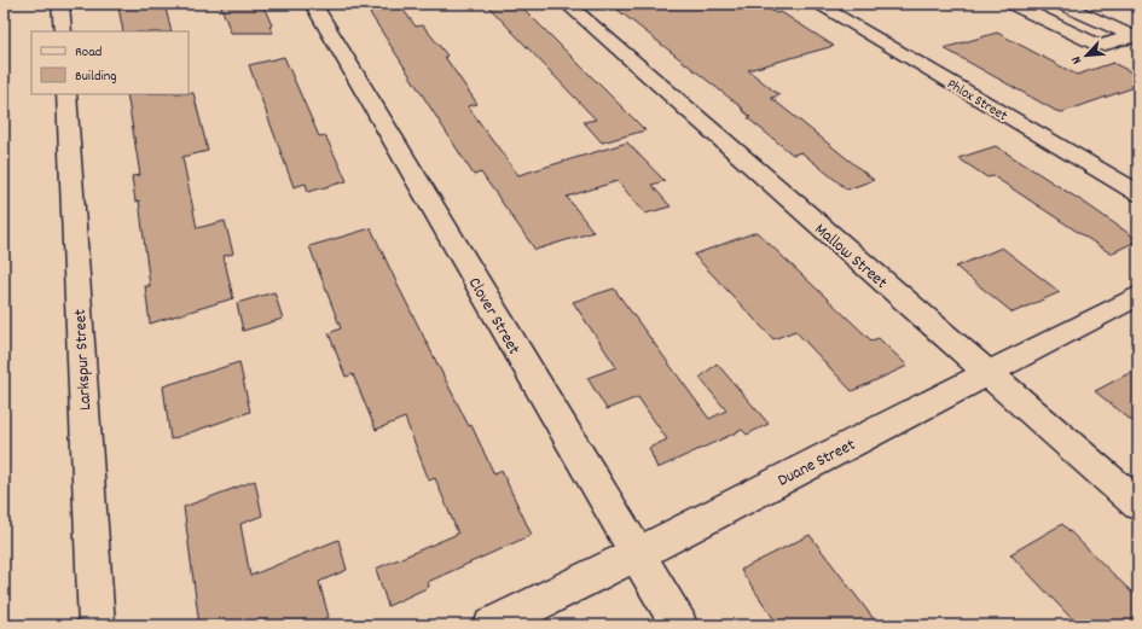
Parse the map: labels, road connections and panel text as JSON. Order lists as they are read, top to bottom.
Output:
{
  "streets": {
    "street": [
      "Phlox Street",
      "Mallow Street",
      "Clover Street",
      "Larkspur Street",
      "Duane Street"
    ]
  },
  "crossings": [
    ["Mallow Street", "Duane Street"],
    ["Clover Street", "Duane Street"]
  ],
  "legend": ["Road", "Building"],
  "north": "bottom left"
}
